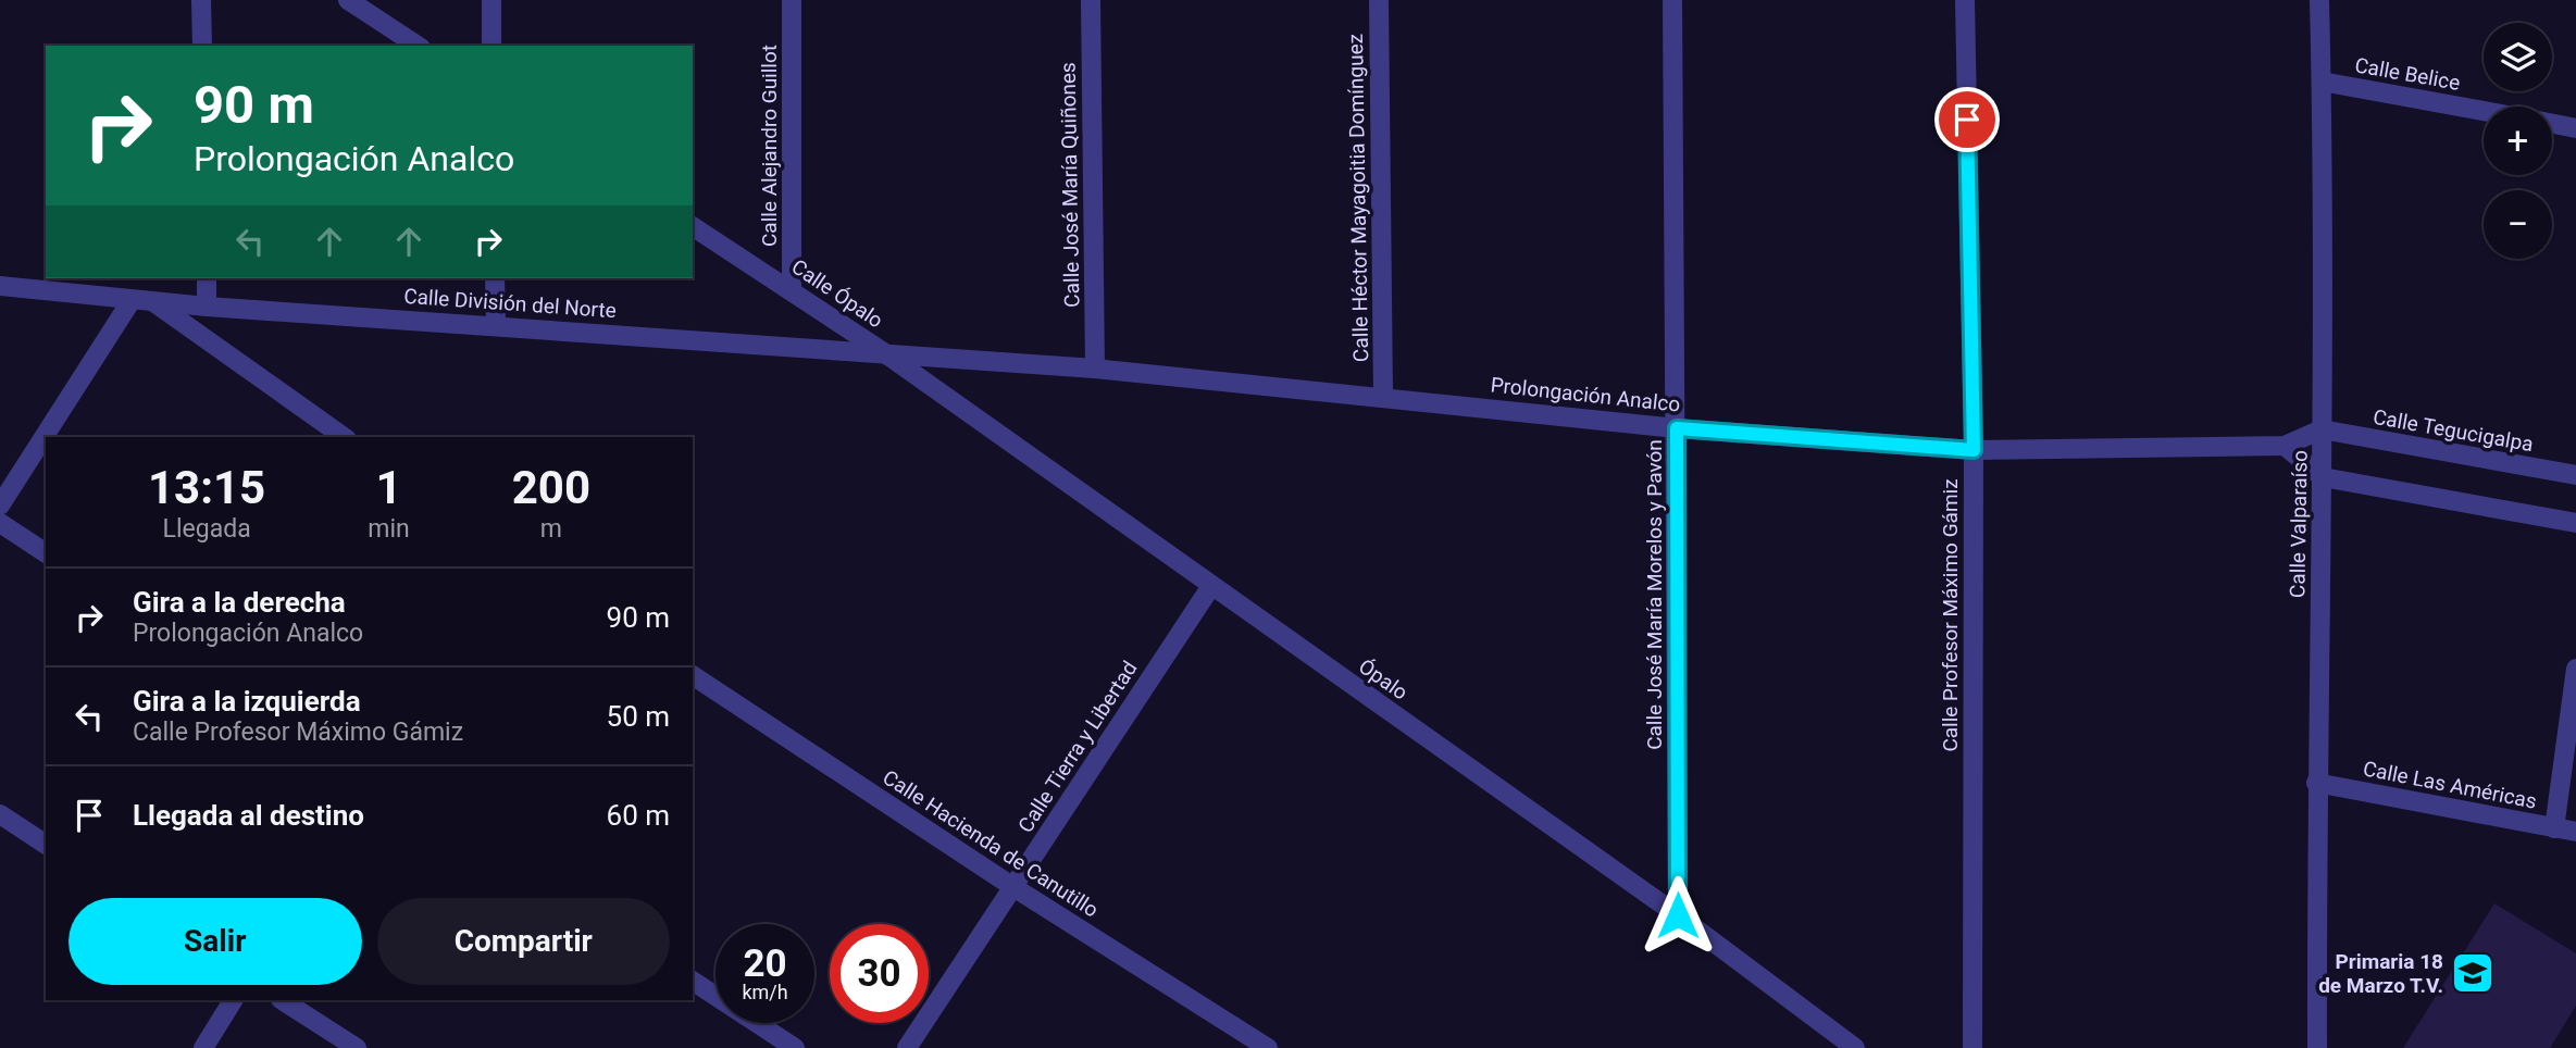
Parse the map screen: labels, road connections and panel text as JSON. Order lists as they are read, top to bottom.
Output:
{
  "streets": {
    "street": [
      "Calle Belice",
      "Calle Alejandro Guillot",
      "Calle José María Quiñones",
      "Calle Héctor Mayagoitia Domínguez",
      "Calle Ópalo",
      "Calle División del Norte",
      "Prolongación Analco",
      "Calle Tegucigalpa",
      "Calle Valparaíso",
      "Calle José María Morelos y Pavón",
      "Calle Profesor Máximo Gámiz",
      "Ópalo",
      "Calle Tierra y Libertad",
      "Calle Las Américas",
      "Calle Hacienda de Canutillo"
    ]
  },
  "crossings": [
    ["Calle Belice", "Calle Valparaíso"],
    ["Calle Alejandro Guillot", "Calle Ópalo"],
    ["Calle José María Quiñones", "Prolongación Analco"],
    ["Calle Héctor Mayagoitia Domínguez", "Prolongación Analco"],
    ["Calle Ópalo", "Calle División del Norte"],
    ["Calle Ópalo", "Prolongación Analco"],
    ["Calle Ópalo", "Ópalo"],
    ["Calle División del Norte", "Prolongación Analco"],
    ["Calle División del Norte", "Ópalo"],
    ["Prolongación Analco", "Calle Tegucigalpa"],
    ["Prolongación Analco", "Calle Valparaíso"],
    ["Prolongación Analco", "Calle José María Morelos y Pavón"],
    ["Prolongación Analco", "Calle Profesor Máximo Gámiz"],
    ["Prolongación Analco", "Ópalo"],
    ["Calle Tegucigalpa", "Calle Valparaíso"],
    ["Calle Valparaíso", "Calle Las Américas"],
    ["Calle José María Morelos y Pavón", "Ópalo"],
    ["Ópalo", "Calle Tierra y Libertad"],
    ["Calle Tierra y Libertad", "Calle Hacienda de Canutillo"]
  ],
  "places": {
    "school or university": ["Primaria 18 de Marzo T.V."]
  },
  "page": {
    "map_buttons": ["+", "−"],
    "turn": ["90 m", "Prolongación Analco"],
    "eta": [
      "13:15",
      "Llegada",
      "1",
      "min",
      "200",
      "m"
    ],
    "list": [
      {
        "name": "Gira a la derecha",
        "note": "Prolongación Analco",
        "value": "90 m"
      },
      {
        "name": "Gira a la izquierda",
        "note": "Calle Profesor Máximo Gámiz",
        "value": "50 m"
      },
      {
        "name": "Llegada al destino",
        "value": "60 m"
      }
    ],
    "buttons": ["Salir", "Compartir"],
    "speed": "20 km/h",
    "limit": "30"
  }
}
